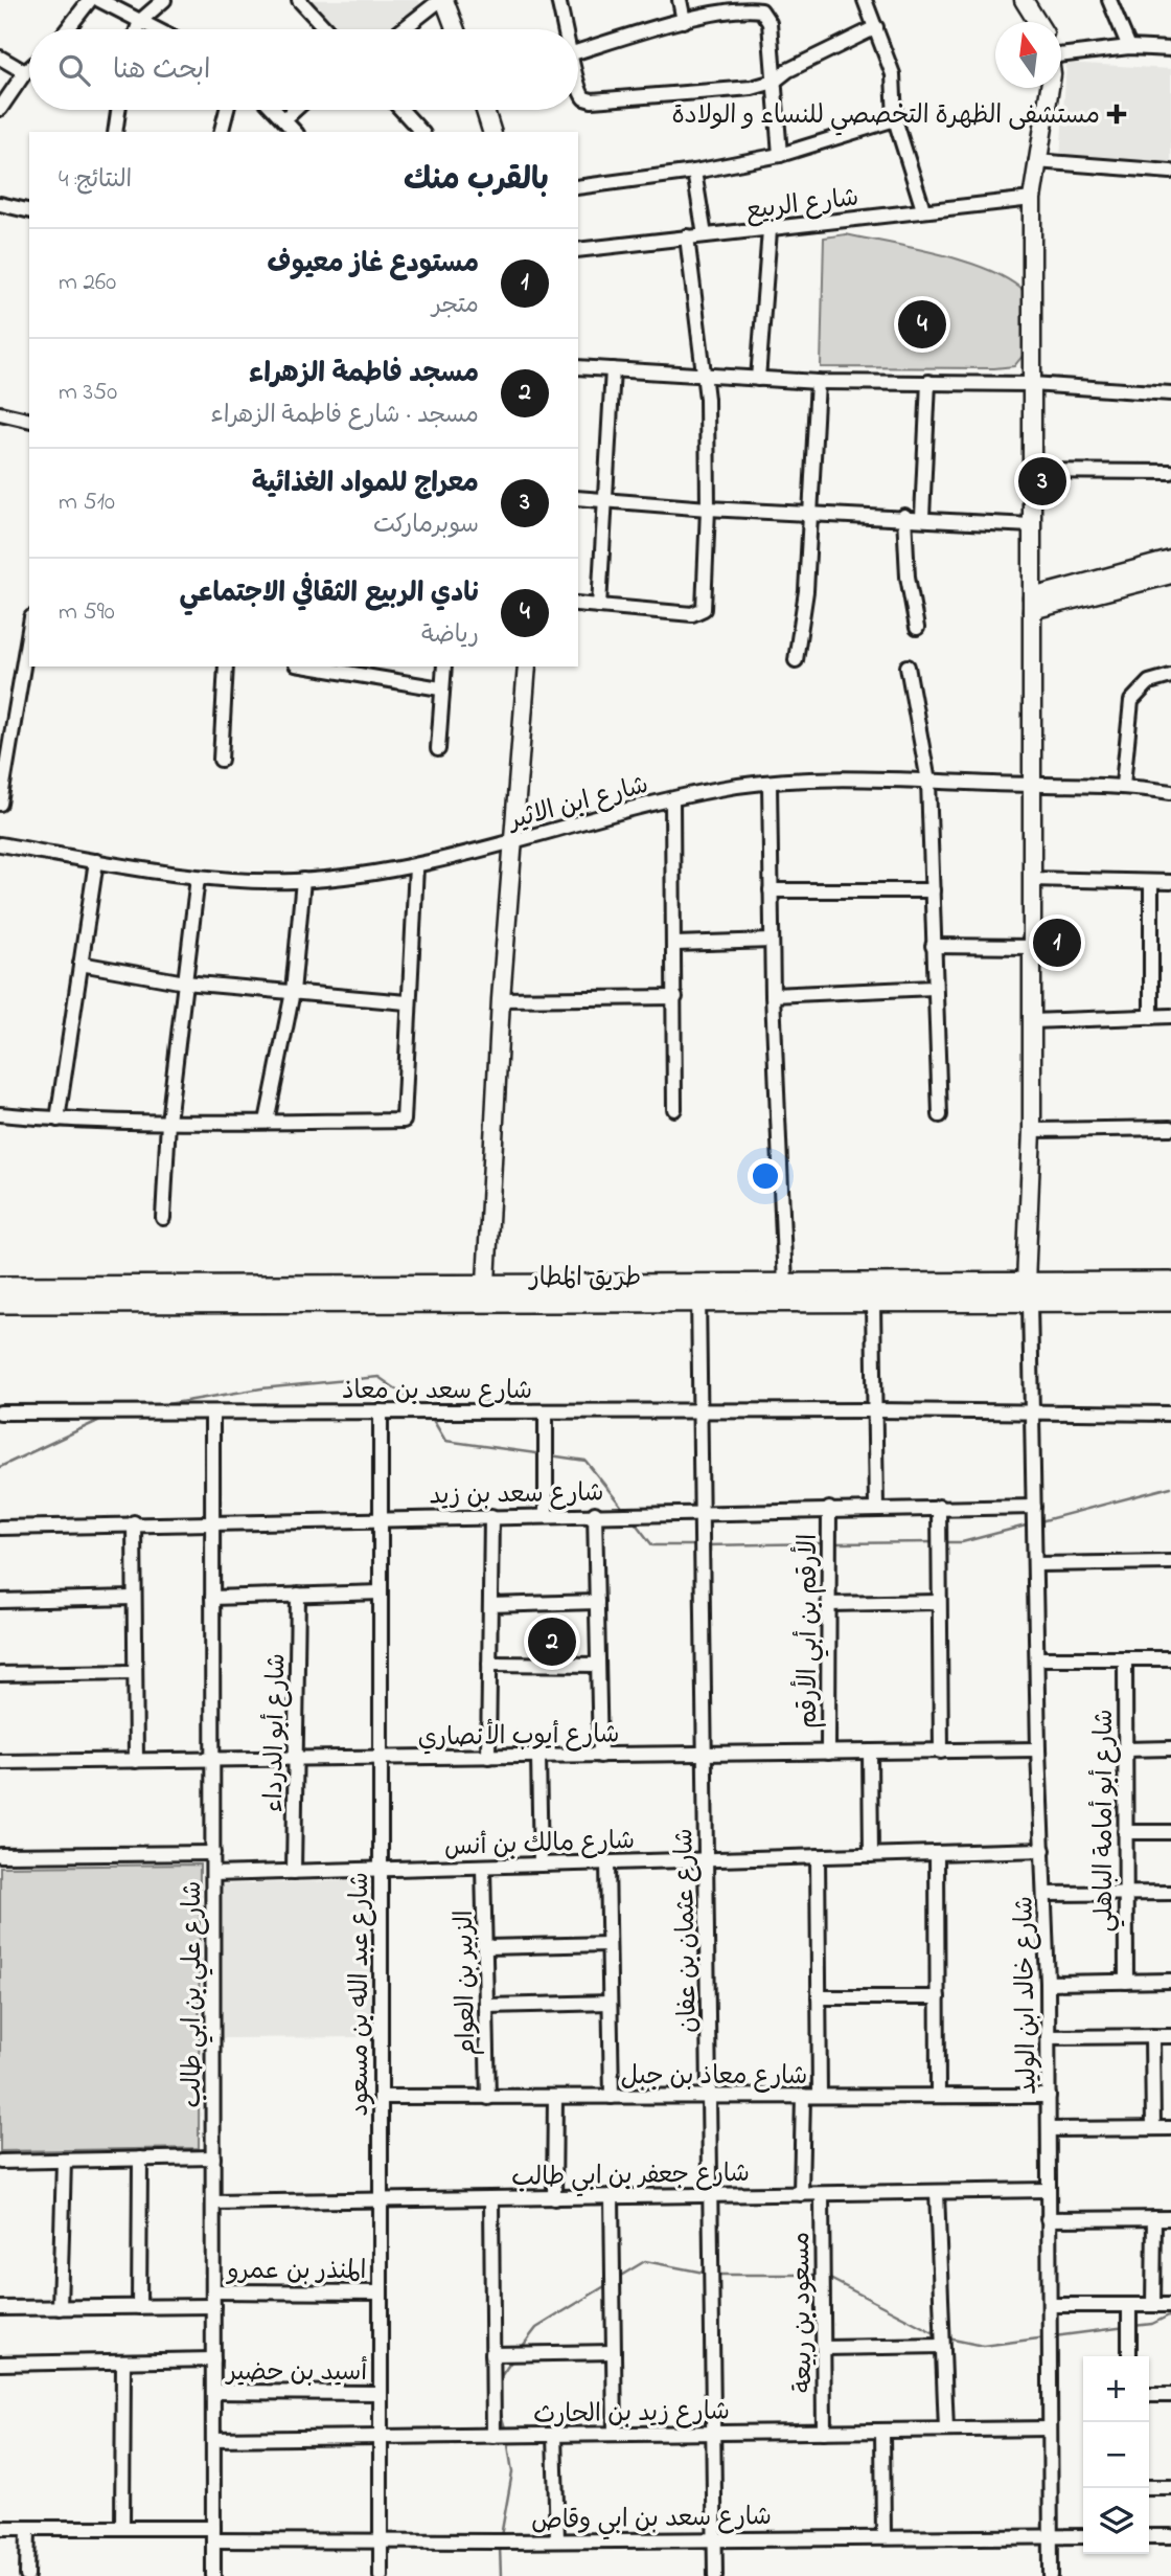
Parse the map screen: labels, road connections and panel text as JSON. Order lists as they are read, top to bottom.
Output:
{
  "streets": {
    "highway": ["طريق المطار"],
    "street": [
      "شارع الربيع",
      "شارع ابن الاثير",
      "شارع سعد بن معاذ",
      "شارع سعد بن زيد",
      "الأرقم بن أبي الأرقم",
      "شارع أبو الدرداء",
      "شارع أيوب الأنصاري",
      "شارع أبو أمامة الباهلي",
      "شارع مالك بن أنس",
      "شارع عثمان بن عفان",
      "الزبير بن العوام",
      "شارع علي بن ابي طالب",
      "شارع عبد الله بن مسعود",
      "شارع خالد ابن الوليد",
      "شارع معاذ بن جبل",
      "شارع جعفر بن ابي طالب",
      "المنذر بن عمرو",
      "مسعود بن ربيعة",
      "أسيد بن حضير",
      "شارع زيد بن الحارث",
      "شارع سعد بن ابي وقاص"
    ]
  },
  "crossings": [
    ["طريق المطار", "شارع عثمان بن عفان"],
    ["طريق المطار", "شارع خالد ابن الوليد"],
    ["شارع سعد بن معاذ", "شارع عثمان بن عفان"],
    ["شارع سعد بن معاذ", "شارع علي بن ابي طالب"],
    ["شارع سعد بن معاذ", "شارع عبد الله بن مسعود"],
    ["شارع سعد بن معاذ", "شارع خالد ابن الوليد"],
    ["شارع سعد بن زيد", "الأرقم بن أبي الأرقم"],
    ["شارع سعد بن زيد", "شارع عثمان بن عفان"],
    ["شارع سعد بن زيد", "شارع علي بن ابي طالب"],
    ["شارع سعد بن زيد", "شارع عبد الله بن مسعود"],
    ["شارع سعد بن زيد", "شارع خالد ابن الوليد"],
    ["الأرقم بن أبي الأرقم", "شارع أيوب الأنصاري"],
    ["شارع أبو الدرداء", "شارع أيوب الأنصاري"],
    ["شارع أبو الدرداء", "شارع مالك بن أنس"],
    ["شارع أيوب الأنصاري", "شارع عثمان بن عفان"],
    ["شارع أيوب الأنصاري", "شارع علي بن ابي طالب"],
    ["شارع أيوب الأنصاري", "شارع عبد الله بن مسعود"],
    ["شارع أيوب الأنصاري", "شارع خالد ابن الوليد"],
    ["شارع مالك بن أنس", "شارع عثمان بن عفان"],
    ["شارع مالك بن أنس", "الزبير بن العوام"],
    ["شارع مالك بن أنس", "شارع علي بن ابي طالب"],
    ["شارع مالك بن أنس", "شارع عبد الله بن مسعود"],
    ["شارع مالك بن أنس", "شارع خالد ابن الوليد"],
    ["شارع عثمان بن عفان", "شارع معاذ بن جبل"],
    ["شارع عثمان بن عفان", "شارع جعفر بن ابي طالب"],
    ["شارع عثمان بن عفان", "شارع زيد بن الحارث"],
    ["شارع عثمان بن عفان", "شارع سعد بن ابي وقاص"],
    ["الزبير بن العوام", "شارع معاذ بن جبل"],
    ["شارع علي بن ابي طالب", "شارع جعفر بن ابي طالب"],
    ["شارع علي بن ابي طالب", "المنذر بن عمرو"],
    ["شارع علي بن ابي طالب", "أسيد بن حضير"],
    ["شارع علي بن ابي طالب", "شارع زيد بن الحارث"],
    ["شارع علي بن ابي طالب", "شارع سعد بن ابي وقاص"],
    ["شارع عبد الله بن مسعود", "شارع معاذ بن جبل"],
    ["شارع عبد الله بن مسعود", "شارع جعفر بن ابي طالب"],
    ["شارع عبد الله بن مسعود", "المنذر بن عمرو"],
    ["شارع عبد الله بن مسعود", "أسيد بن حضير"],
    ["شارع عبد الله بن مسعود", "شارع زيد بن الحارث"],
    ["شارع عبد الله بن مسعود", "شارع سعد بن ابي وقاص"],
    ["شارع خالد ابن الوليد", "شارع معاذ بن جبل"],
    ["شارع خالد ابن الوليد", "شارع جعفر بن ابي طالب"],
    ["شارع خالد ابن الوليد", "شارع زيد بن الحارث"],
    ["شارع خالد ابن الوليد", "شارع سعد بن ابي وقاص"],
    ["شارع جعفر بن ابي طالب", "مسعود بن ربيعة"],
    ["مسعود بن ربيعة", "شارع زيد بن الحارث"]
  ],
  "places": {
    "health": ["مستشفى الظهرة التخصصي للنساء و الولادة"]
  },
  "north": "top",
  "page": {
    "search": "ابحث هنا",
    "heading": ["بالقرب منك", "النتائج: 4"],
    "list": [
      {
        "mark": "1",
        "name": "مستودع غاز معيوف",
        "note": "متجر",
        "value": "260 m"
      },
      {
        "mark": "2",
        "name": "مسجد فاطمة الزهراء",
        "note": "مسجد · شارع فاطمة الزهراء",
        "value": "350 m"
      },
      {
        "mark": "3",
        "name": "معراج للمواد الغذائية",
        "note": "سوبرماركت",
        "value": "510 m"
      },
      {
        "mark": "4",
        "name": "نادي الربيع الثقافي الاجتماعي",
        "note": "رياضة",
        "value": "590 m"
      }
    ],
    "pins": [
      "4",
      "3",
      "1",
      "2"
    ],
    "map_buttons": ["+", "−"]
  }
}
